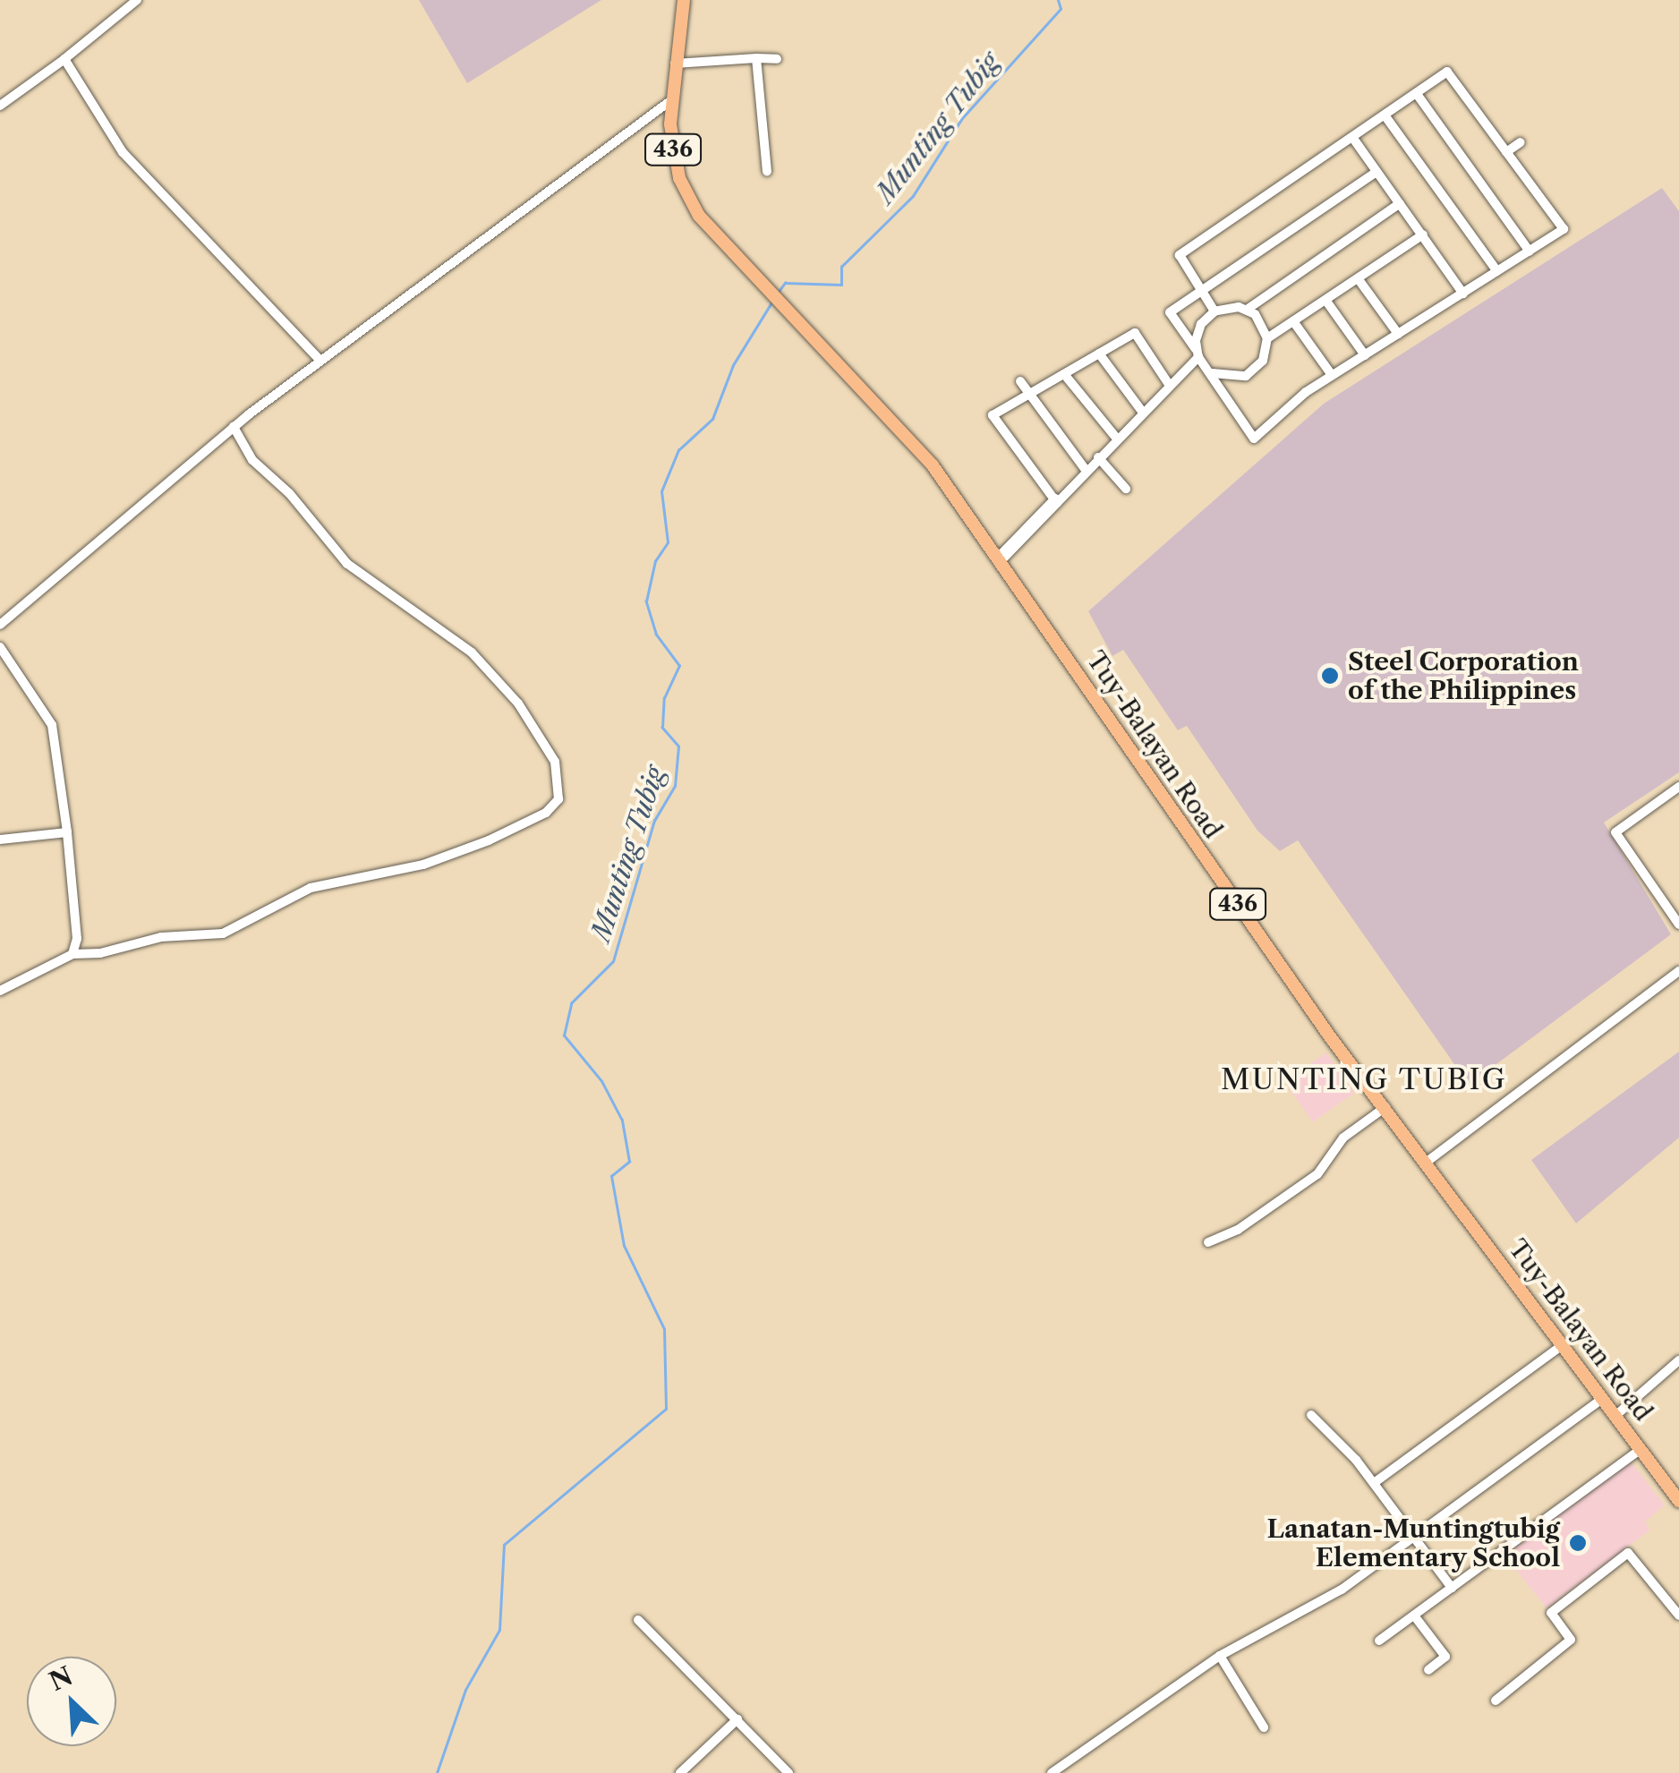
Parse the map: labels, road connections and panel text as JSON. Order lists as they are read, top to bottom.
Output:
{
  "streets": {
    "main road": ["436", "Tuy-Balayan Road"]
  },
  "districts": ["MUNTING TUBIG"],
  "water": ["Munting Tubig"],
  "places": ["Steel Corporation of the Philippines", "Lanatan-Muntingtubig Elementary School"],
  "north": "top left"
}
